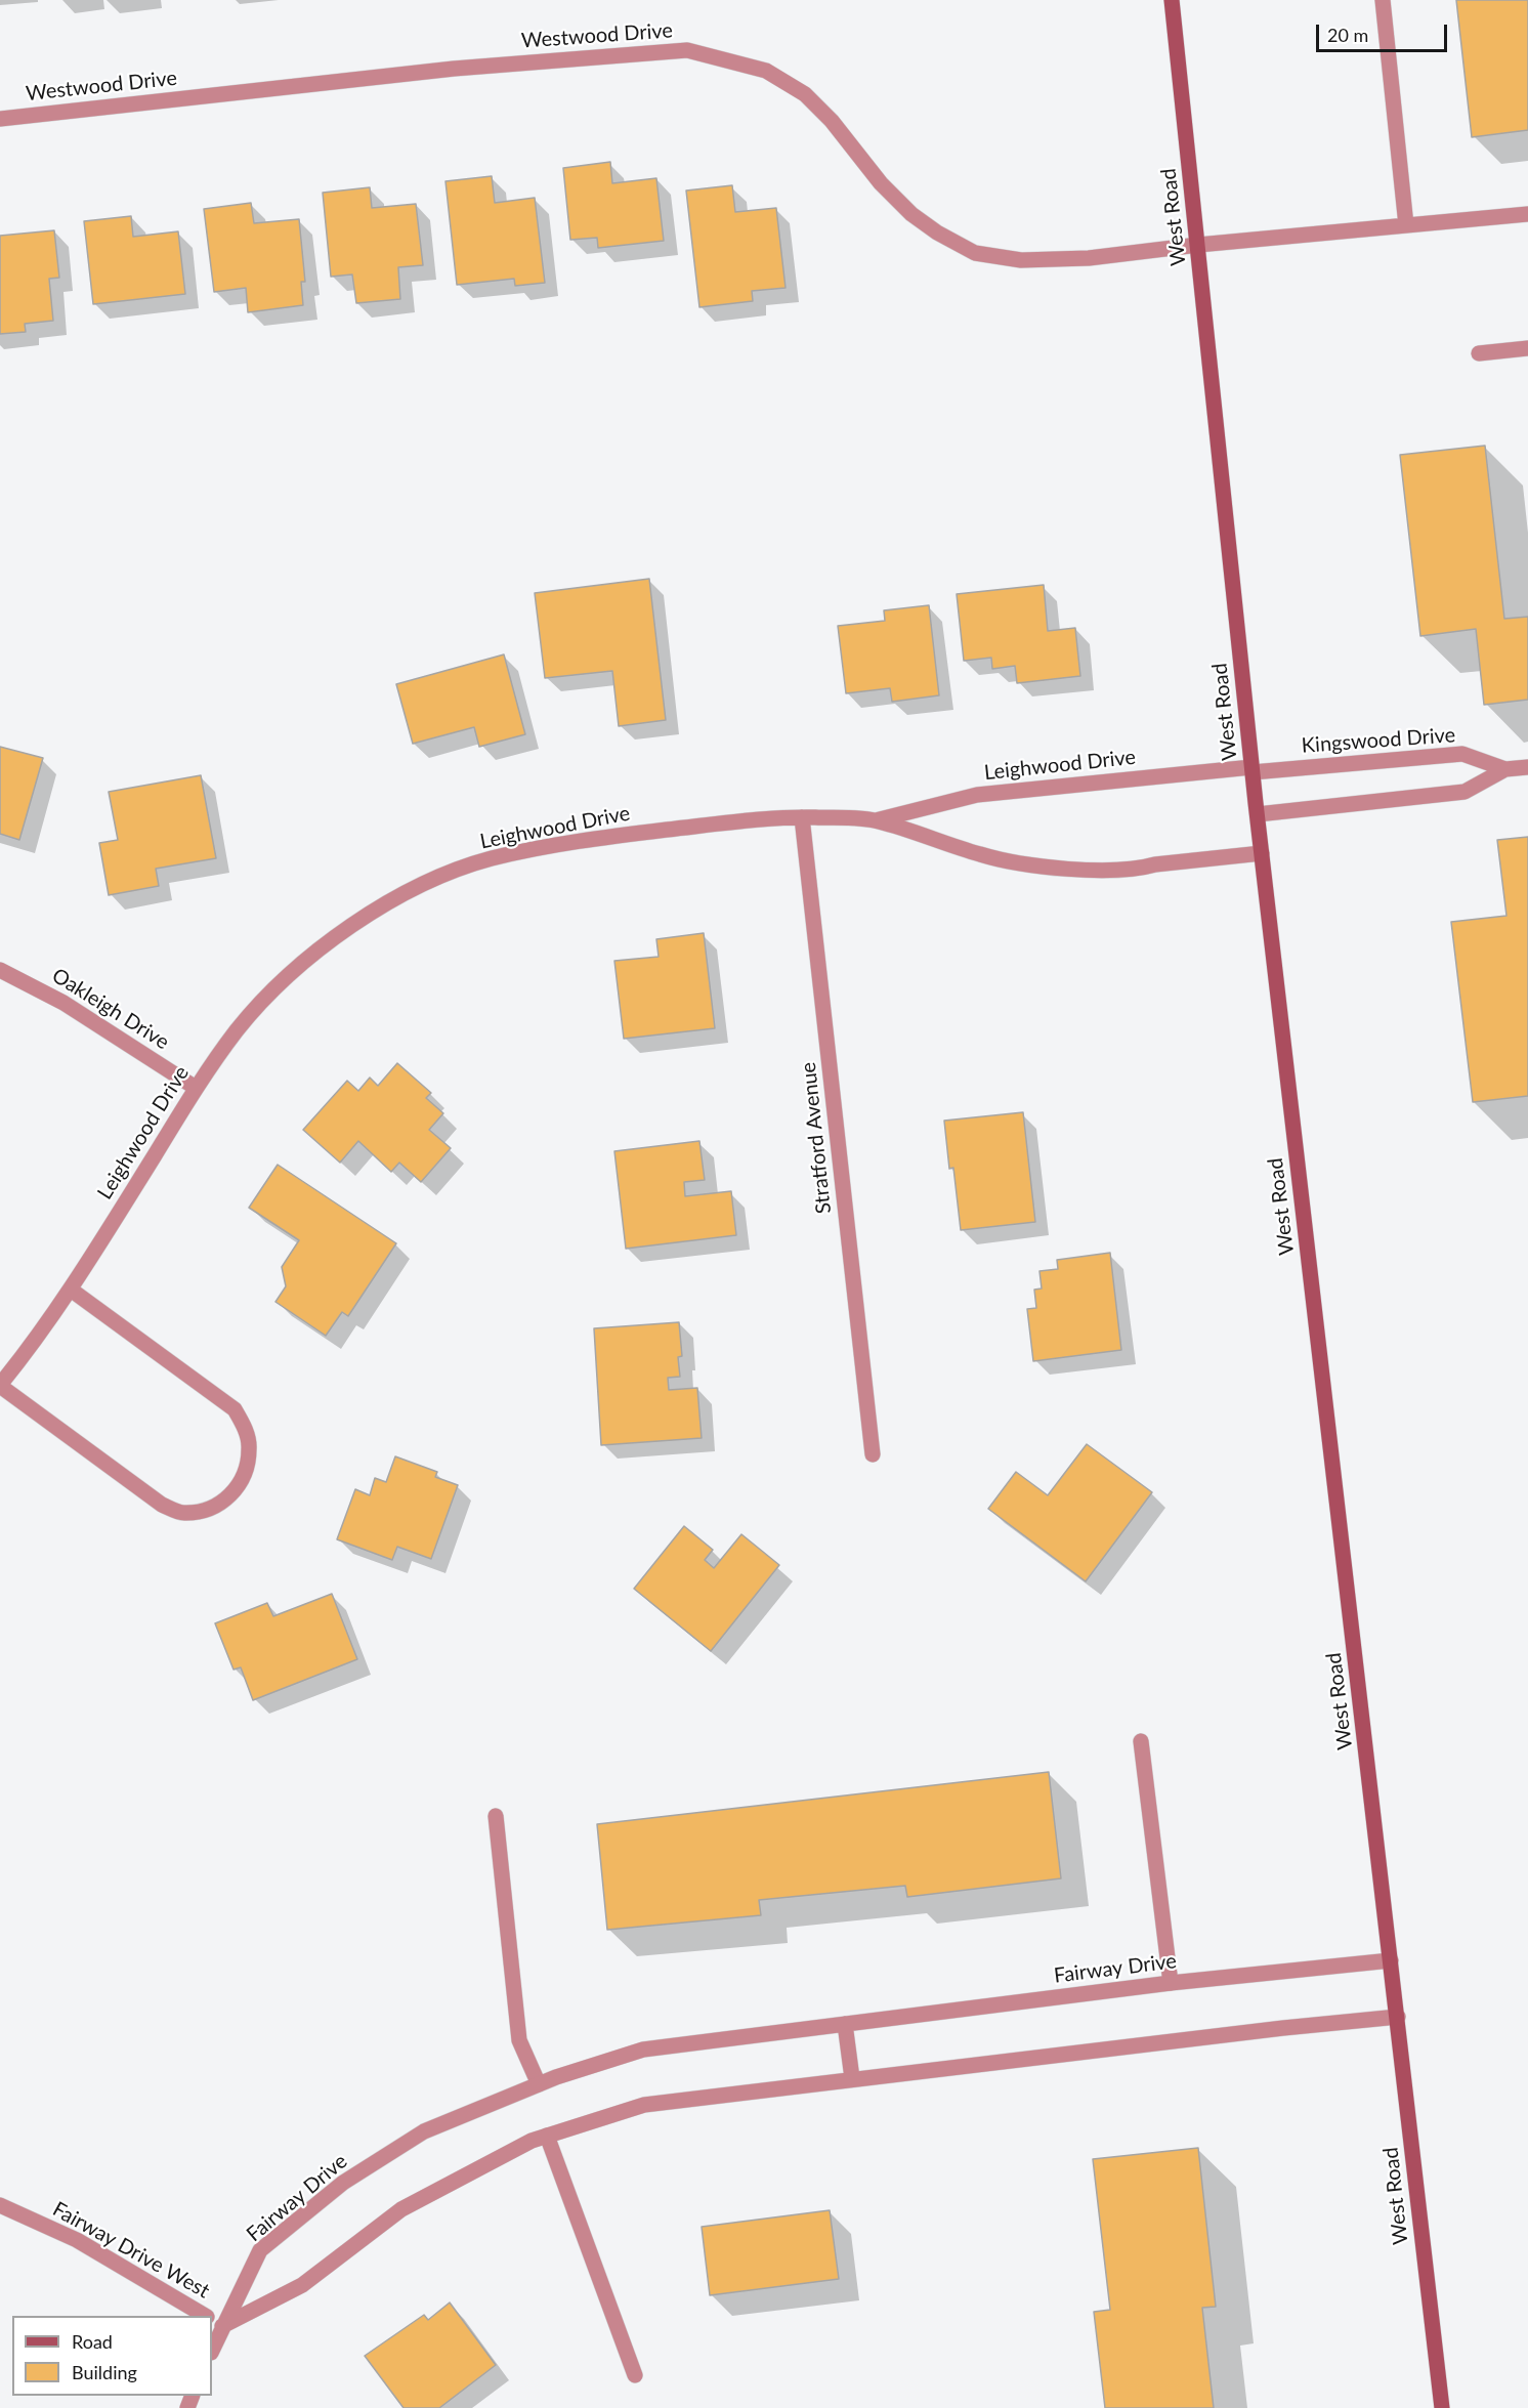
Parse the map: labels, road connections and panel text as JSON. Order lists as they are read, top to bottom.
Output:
{
  "streets": {
    "main road": ["West Road"],
    "street": [
      "Westwood Drive",
      "Kingswood Drive",
      "Leighwood Drive",
      "Oakleigh Drive",
      "Stratford Avenue",
      "Fairway Drive",
      "Fairway Drive West"
    ]
  },
  "crossings": [
    ["Westwood Drive", "West Road"],
    ["West Road", "Kingswood Drive"],
    ["West Road", "Leighwood Drive"],
    ["West Road", "Fairway Drive"],
    ["Kingswood Drive", "Leighwood Drive"],
    ["Leighwood Drive", "Oakleigh Drive"],
    ["Leighwood Drive", "Stratford Avenue"]
  ],
  "legend": ["Road", "Building"],
  "scale_bar": "20 m"
}
